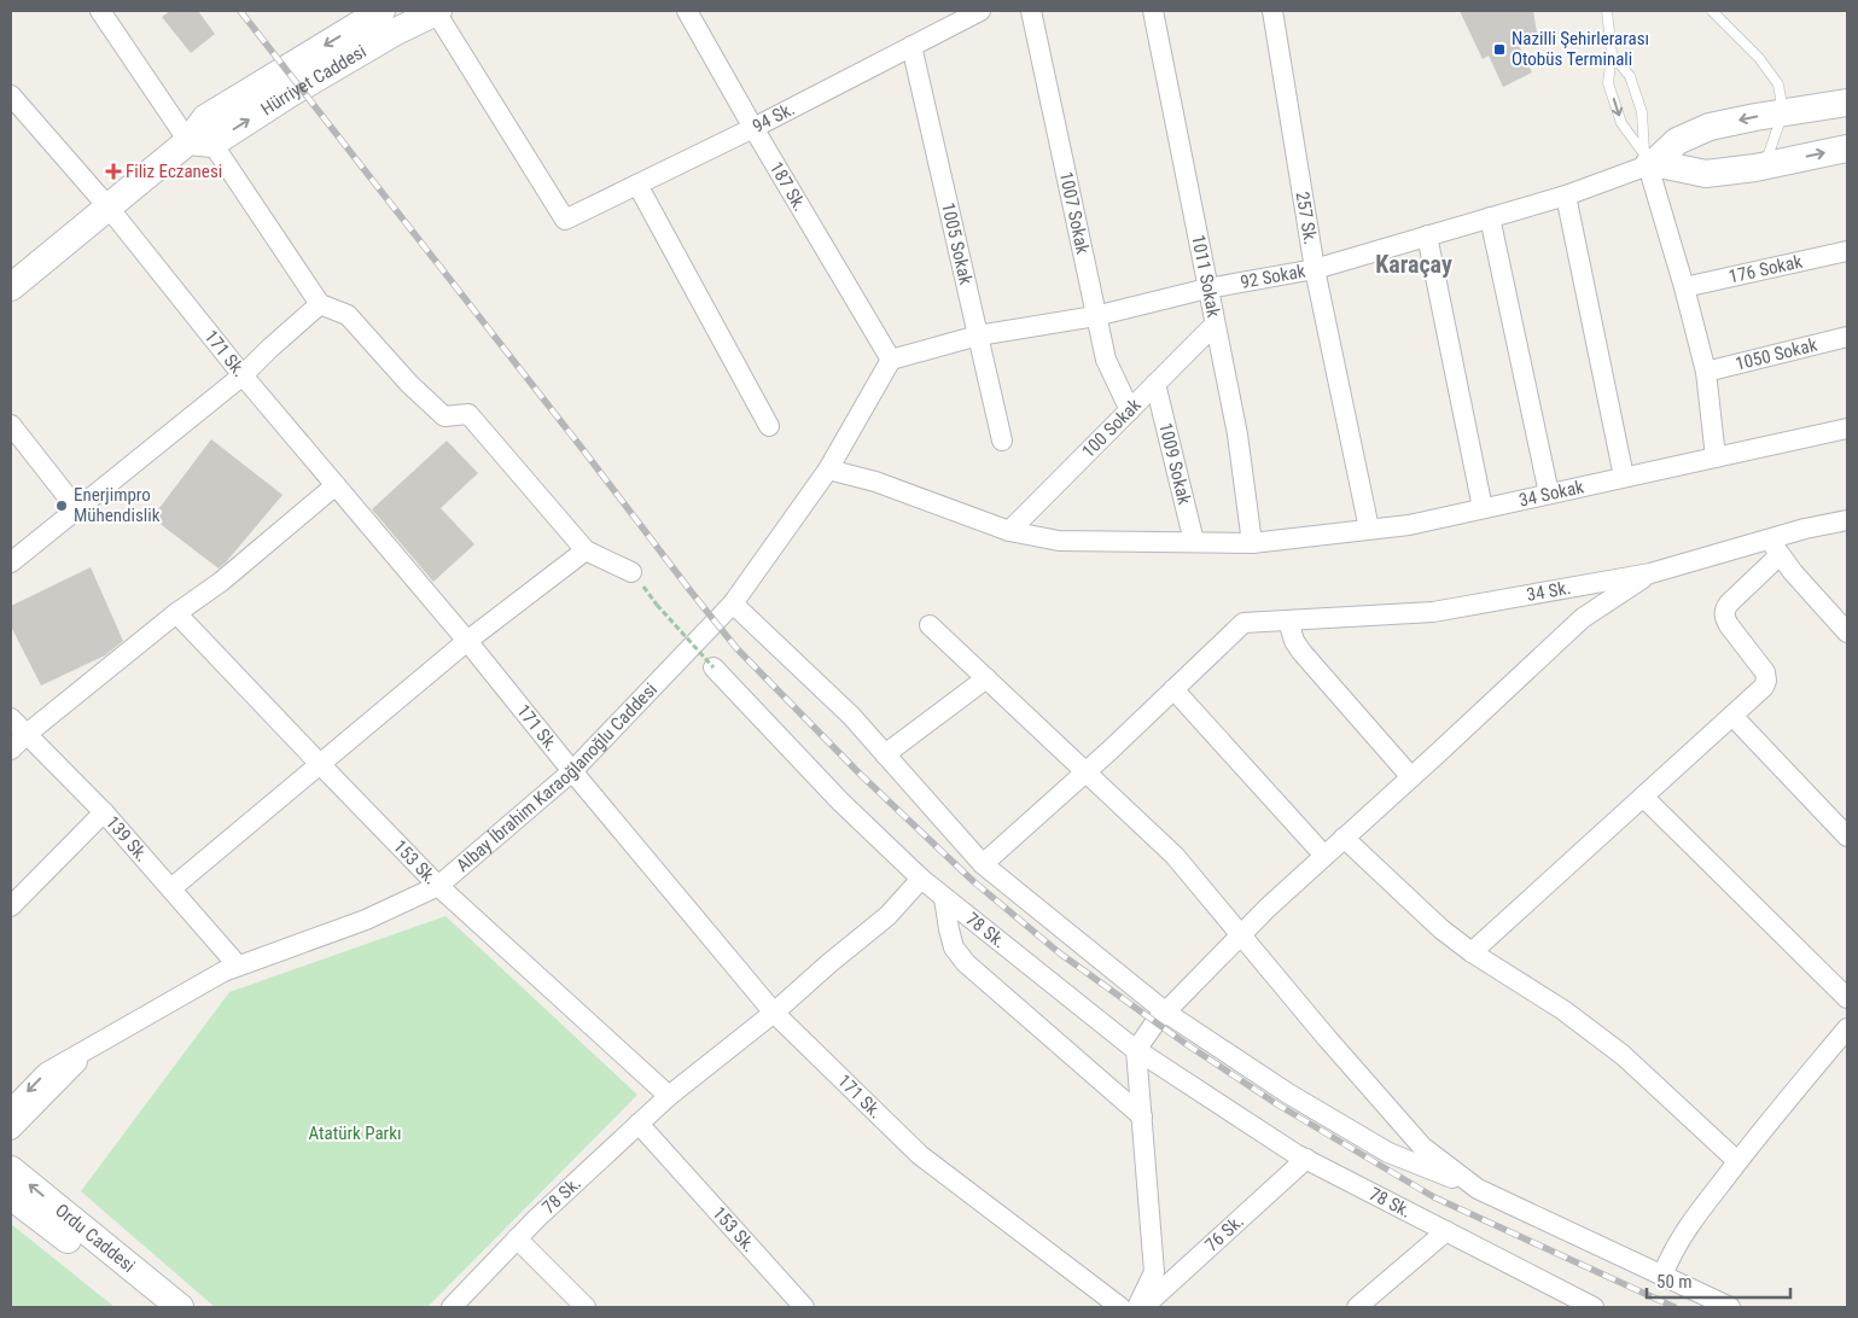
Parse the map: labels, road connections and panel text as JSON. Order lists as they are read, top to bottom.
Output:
{
  "streets": {
    "main road": ["Hürriyet Caddesi", "Ordu Caddesi"],
    "street": [
      "94 Sk.",
      "187 Sk.",
      "1007 Sokak",
      "257 Sk.",
      "1005 Sokak",
      "176 Sokak",
      "1011 Sokak",
      "92 Sokak",
      "171 Sk.",
      "1050 Sokak",
      "100 Sokak",
      "1009 Sokak",
      "34 Sokak",
      "34 Sk.",
      "Albay İbrahim Karaoğlanoğlu Caddesi",
      "139 Sk.",
      "153 Sk.",
      "78 Sk.",
      "76 Sk."
    ]
  },
  "crossings": [
    ["Hürriyet Caddesi", "94 Sk."],
    ["Hürriyet Caddesi", "171 Sk."],
    ["94 Sk.", "187 Sk."],
    ["94 Sk.", "1005 Sokak"],
    ["187 Sk.", "92 Sokak"],
    ["187 Sk.", "Albay İbrahim Karaoğlanoğlu Caddesi"],
    ["1007 Sokak", "92 Sokak"],
    ["1007 Sokak", "100 Sokak"],
    ["257 Sk.", "92 Sokak"],
    ["257 Sk.", "34 Sokak"],
    ["1005 Sokak", "92 Sokak"],
    ["1011 Sokak", "92 Sokak"],
    ["1011 Sokak", "100 Sokak"],
    ["1011 Sokak", "34 Sokak"],
    ["92 Sokak", "Albay İbrahim Karaoğlanoğlu Caddesi"],
    ["171 Sk.", "Albay İbrahim Karaoğlanoğlu Caddesi"],
    ["171 Sk.", "78 Sk."],
    ["100 Sokak", "1009 Sokak"],
    ["100 Sokak", "34 Sokak"],
    ["1009 Sokak", "34 Sokak"],
    ["34 Sokak", "Albay İbrahim Karaoğlanoğlu Caddesi"],
    ["Albay İbrahim Karaoğlanoğlu Caddesi", "139 Sk."],
    ["Albay İbrahim Karaoğlanoğlu Caddesi", "153 Sk."],
    ["153 Sk.", "78 Sk."],
    ["78 Sk.", "76 Sk."]
  ],
  "districts": ["Karaçay"],
  "parks": ["Atatürk Parkı"],
  "places": {
    "transit": ["Nazilli Şehirlerarası Otobüs Terminali"],
    "health": ["Filiz Eczanesi"],
    "other": ["Enerjimpro Mühendislik"]
  },
  "scale_bar": "50 m"
}
